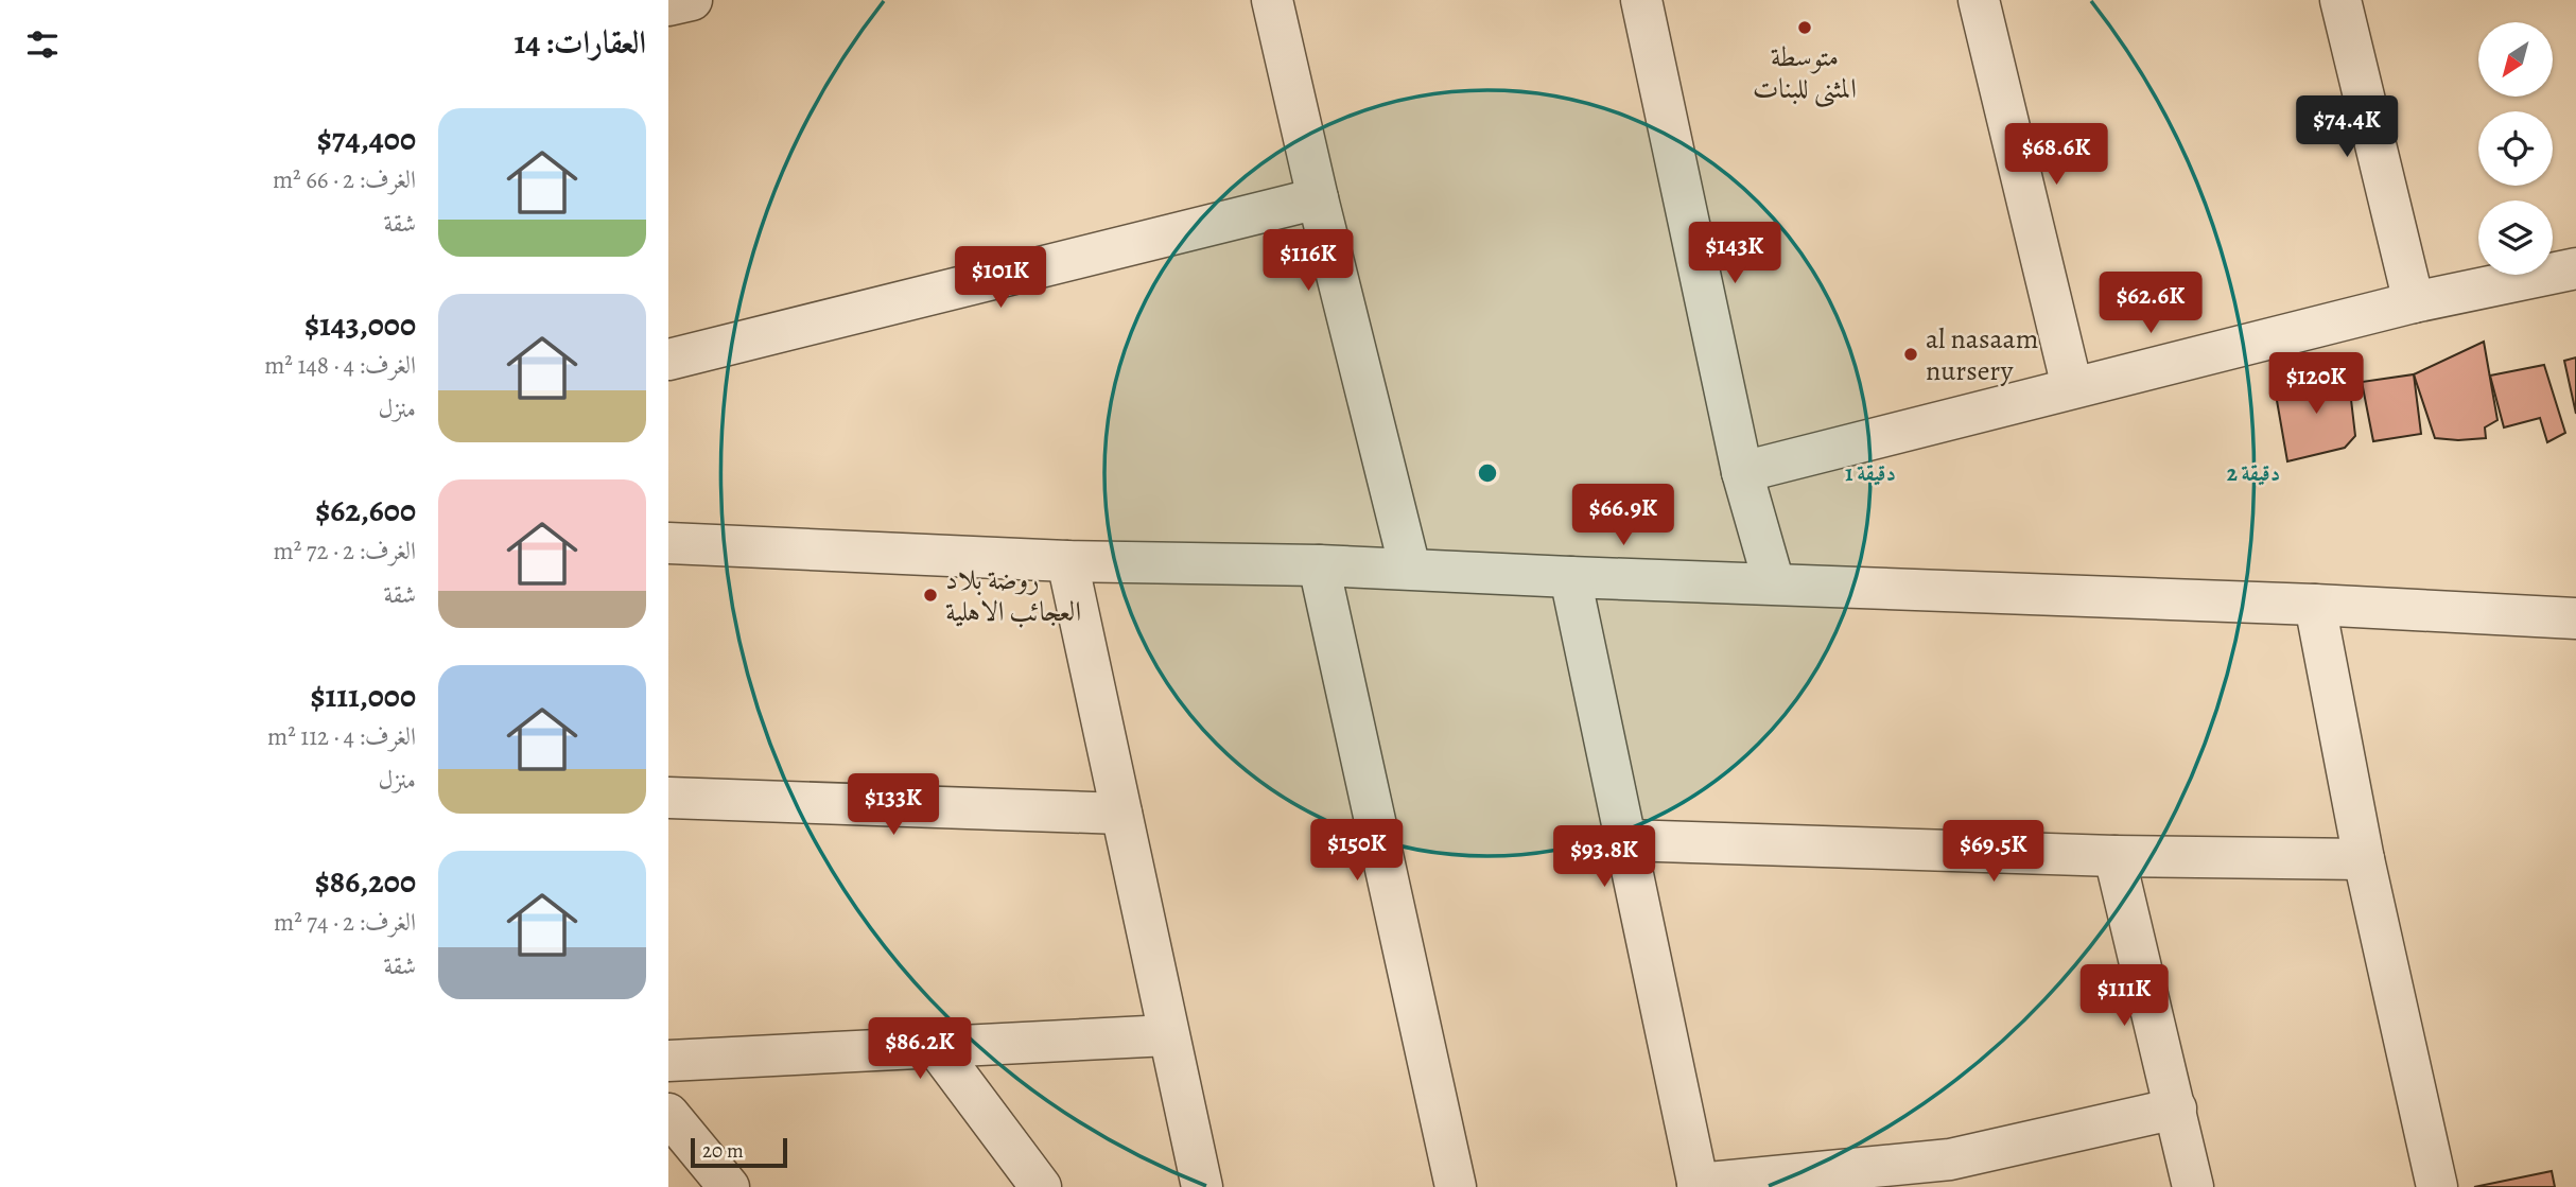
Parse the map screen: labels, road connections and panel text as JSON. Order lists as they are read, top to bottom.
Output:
{
  "places": ["متوسطة المثنى للبنات", "al nasaam nursery", "روضة بلاد العجائب الاهلية"],
  "scale_bar": "20 m",
  "north": "bottom left",
  "page": {
    "heading": "العقارات: 14",
    "list": [
      {
        "name": "$74,400",
        "note": "الغرف: 2 · 66 m² · شقة"
      },
      {
        "name": "$143,000",
        "note": "الغرف: 4 · 148 m² · منزل"
      },
      {
        "name": "$62,600",
        "note": "الغرف: 2 · 72 m² · شقة"
      },
      {
        "name": "$111,000",
        "note": "الغرف: 4 · 112 m² · منزل"
      },
      {
        "name": "$86,200",
        "note": "الغرف: 2 · 74 m² · شقة"
      }
    ],
    "price": [
      "$74.4K",
      "$68.6K",
      "$143K",
      "$116K",
      "$101K",
      "$62.6K",
      "$120K",
      "$66.9K",
      "$133K",
      "$150K",
      "$69.5K",
      "$93.8K",
      "$111K",
      "$86.2K"
    ],
    "scale": "20 m"
  },
  "rings": ["1 دقيقة", "2 دقيقة"]
}
